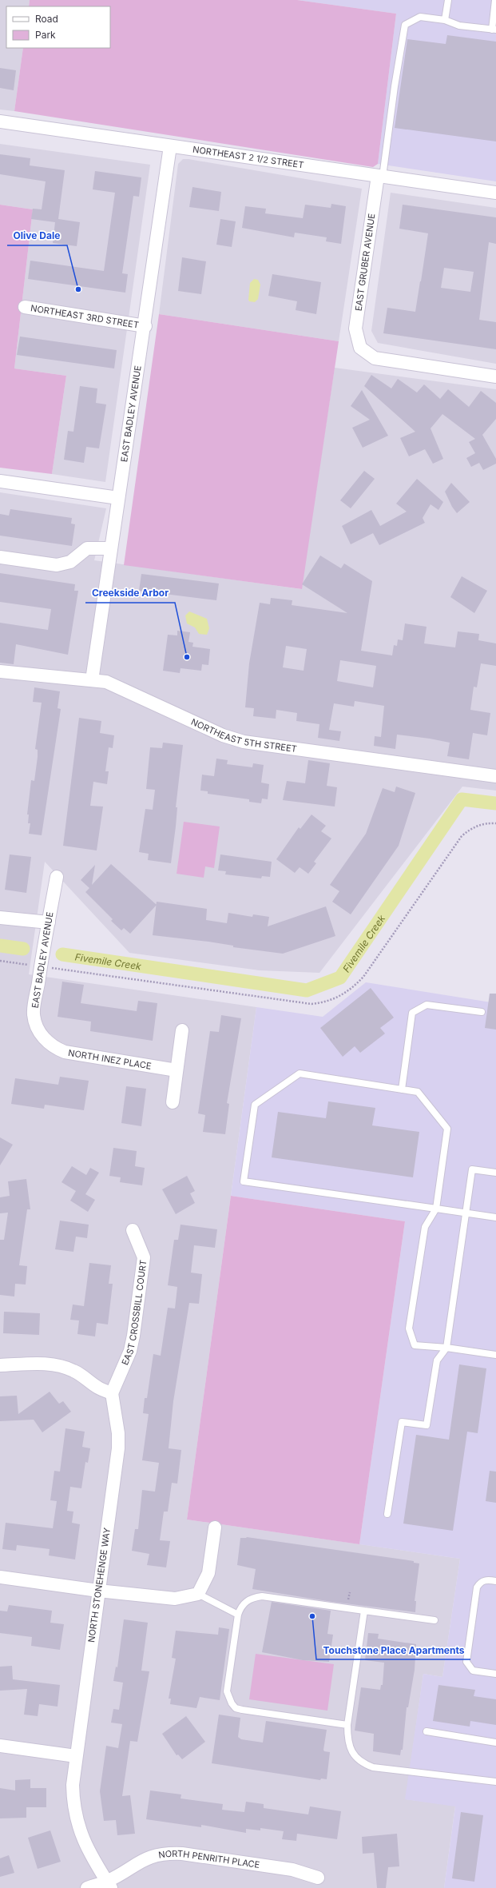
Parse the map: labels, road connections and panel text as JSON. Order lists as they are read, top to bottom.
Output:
{
  "streets": {
    "street": [
      "NORTHEAST 2 1/2 STREET",
      "EAST GRUBER AVENUE",
      "NORTHEAST 3RD STREET",
      "EAST BADLEY AVENUE",
      "NORTHEAST 5TH STREET",
      "NORTH INEZ PLACE",
      "EAST CROSSBILL COURT",
      "NORTH STONEHENGE WAY",
      "NORTH PENRITH PLACE"
    ]
  },
  "crossings": [
    ["NORTHEAST 2 1/2 STREET", "EAST GRUBER AVENUE"],
    ["NORTHEAST 2 1/2 STREET", "EAST BADLEY AVENUE"],
    ["NORTHEAST 3RD STREET", "EAST BADLEY AVENUE"],
    ["EAST BADLEY AVENUE", "NORTHEAST 5TH STREET"],
    ["EAST BADLEY AVENUE", "NORTH INEZ PLACE"],
    ["EAST CROSSBILL COURT", "NORTH STONEHENGE WAY"],
    ["NORTH STONEHENGE WAY", "NORTH PENRITH PLACE"]
  ],
  "water": ["Fivemile Creek"],
  "places": ["Olive Dale", "Creekside Arbor", "Touchstone Place Apartments"],
  "legend": ["Road", "Park"]
}
